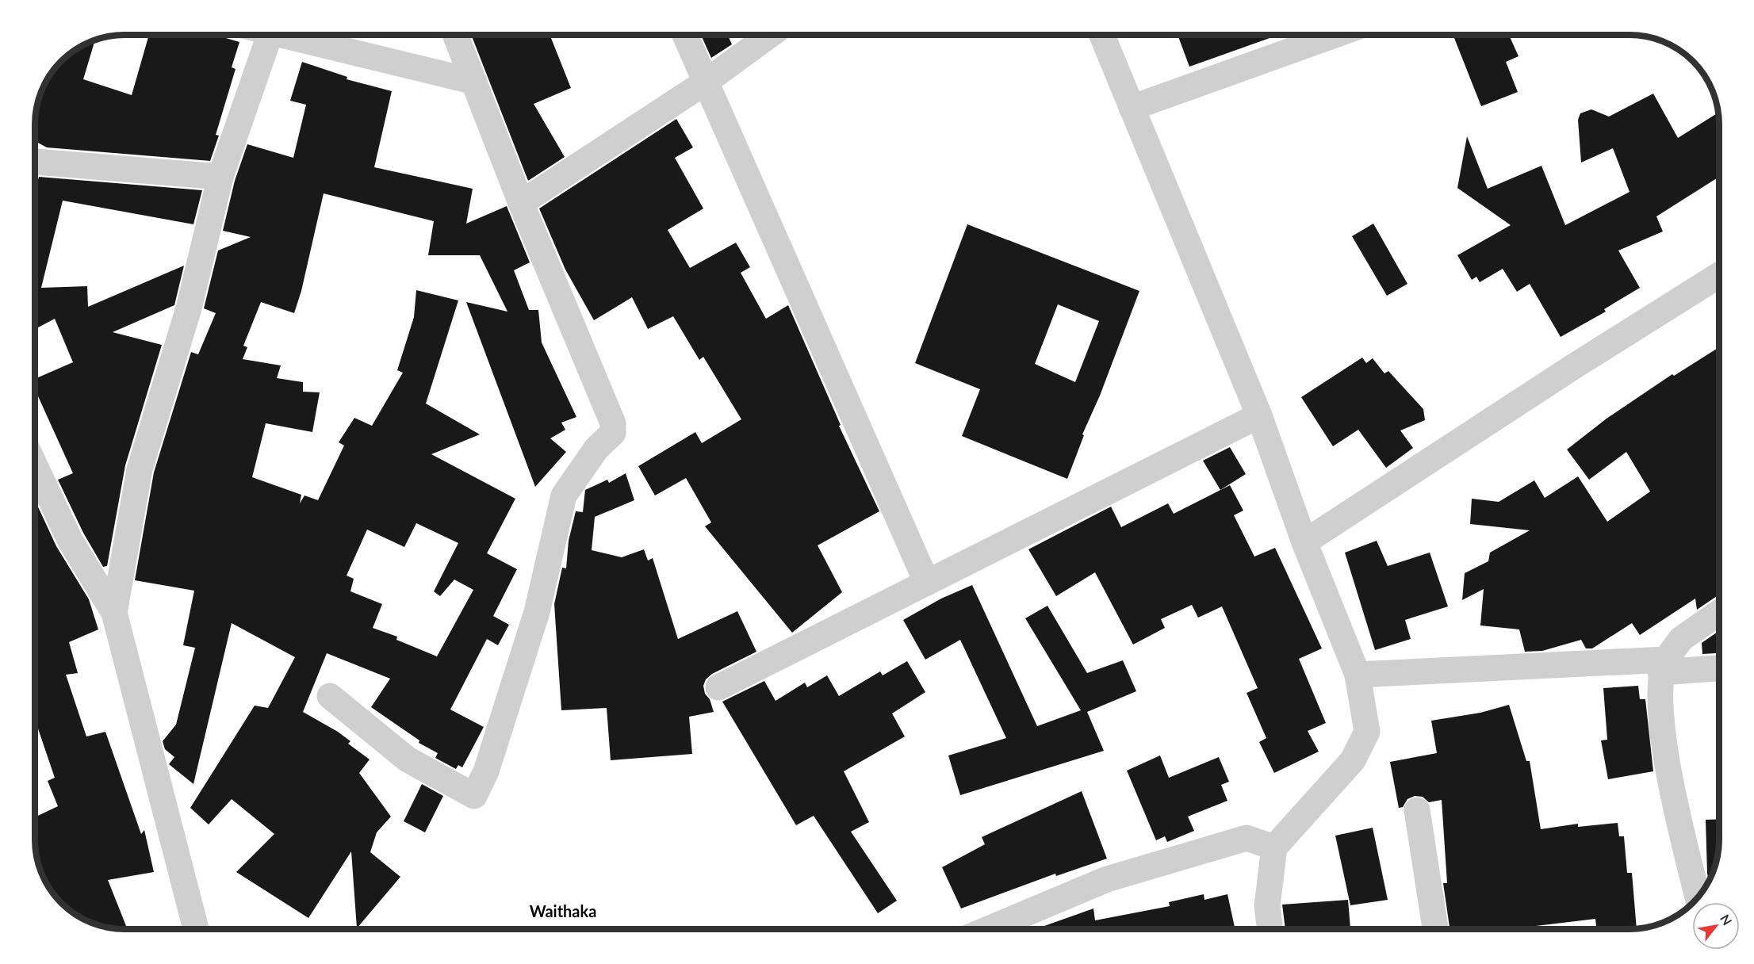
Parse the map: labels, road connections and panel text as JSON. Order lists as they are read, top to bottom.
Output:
{
  "districts": ["Waithaka"],
  "north": "top right"
}
